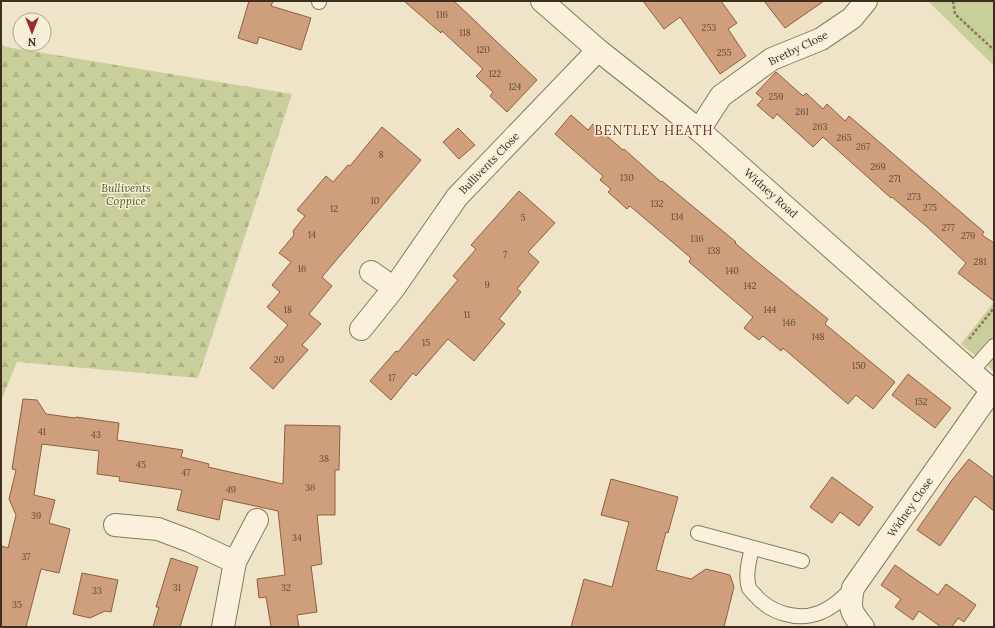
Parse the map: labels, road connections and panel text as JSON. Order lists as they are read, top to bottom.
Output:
{
  "streets": {
    "street": [
      "Bretby Close",
      "Bullivents Close",
      "Widney Road",
      "Widney Close"
    ]
  },
  "crossings": [
    ["Bretby Close", "Widney Road"],
    ["Bullivents Close", "Widney Road"],
    ["Widney Road", "Widney Close"]
  ],
  "districts": ["BENTLEY HEATH"],
  "parks": ["Bullivents Coppice"],
  "house_numbers": [
    "116",
    "253",
    "118",
    "120",
    "255",
    "122",
    "124",
    "259",
    "261",
    "263",
    "265",
    "267",
    "8",
    "269",
    "130",
    "271",
    "273",
    "10",
    "132",
    "275",
    "12",
    "134",
    "5",
    "277",
    "14",
    "279",
    "136",
    "138",
    "7",
    "281",
    "16",
    "140",
    "9",
    "142",
    "18",
    "144",
    "11",
    "146",
    "148",
    "15",
    "20",
    "150",
    "17",
    "152",
    "41",
    "43",
    "38",
    "45",
    "47",
    "36",
    "49",
    "39",
    "34",
    "37",
    "31",
    "32",
    "33",
    "35"
  ],
  "north": "bottom"
}
